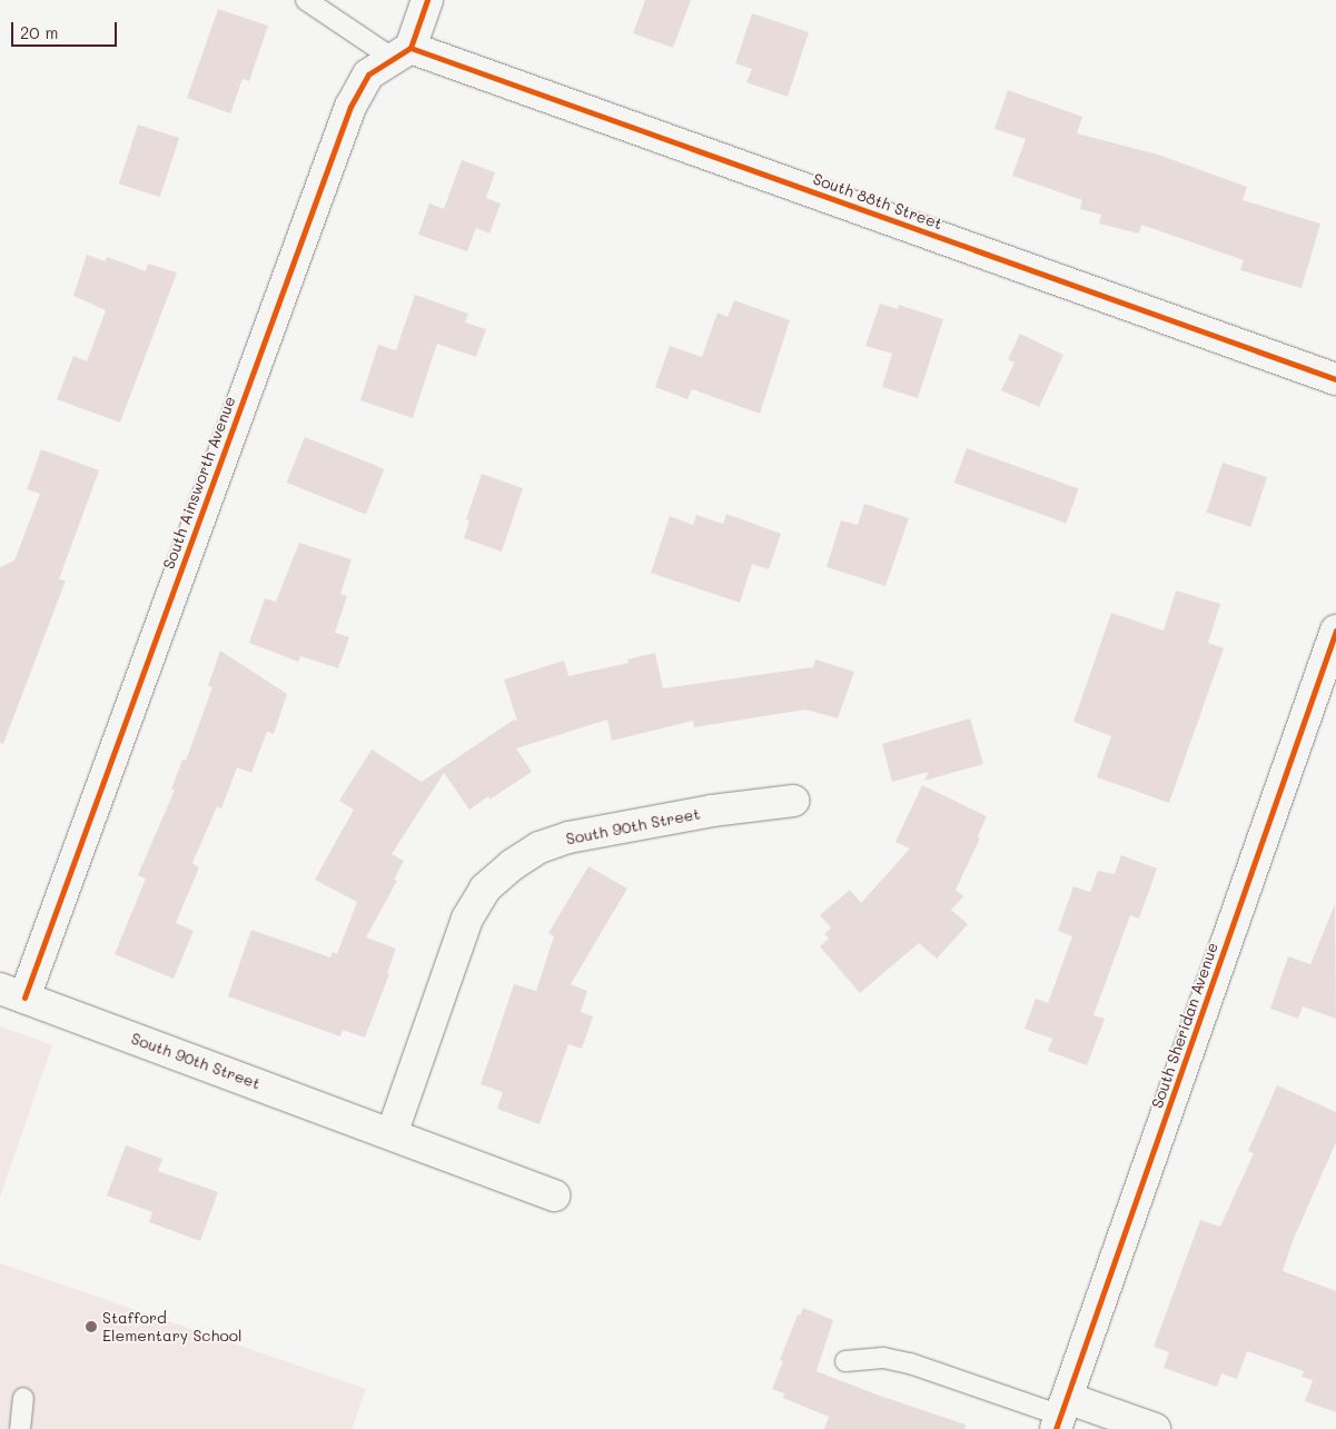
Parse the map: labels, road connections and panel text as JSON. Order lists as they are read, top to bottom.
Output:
{
  "streets": {
    "street": [
      "South 88th Street",
      "South Ainsworth Avenue",
      "South 90th Street",
      "South Sheridan Avenue"
    ]
  },
  "crossings": [
    ["South 88th Street", "South Ainsworth Avenue"],
    ["South Ainsworth Avenue", "South 90th Street"]
  ],
  "places": ["Stafford Elementary School"],
  "scale_bar": "20 m"
}
